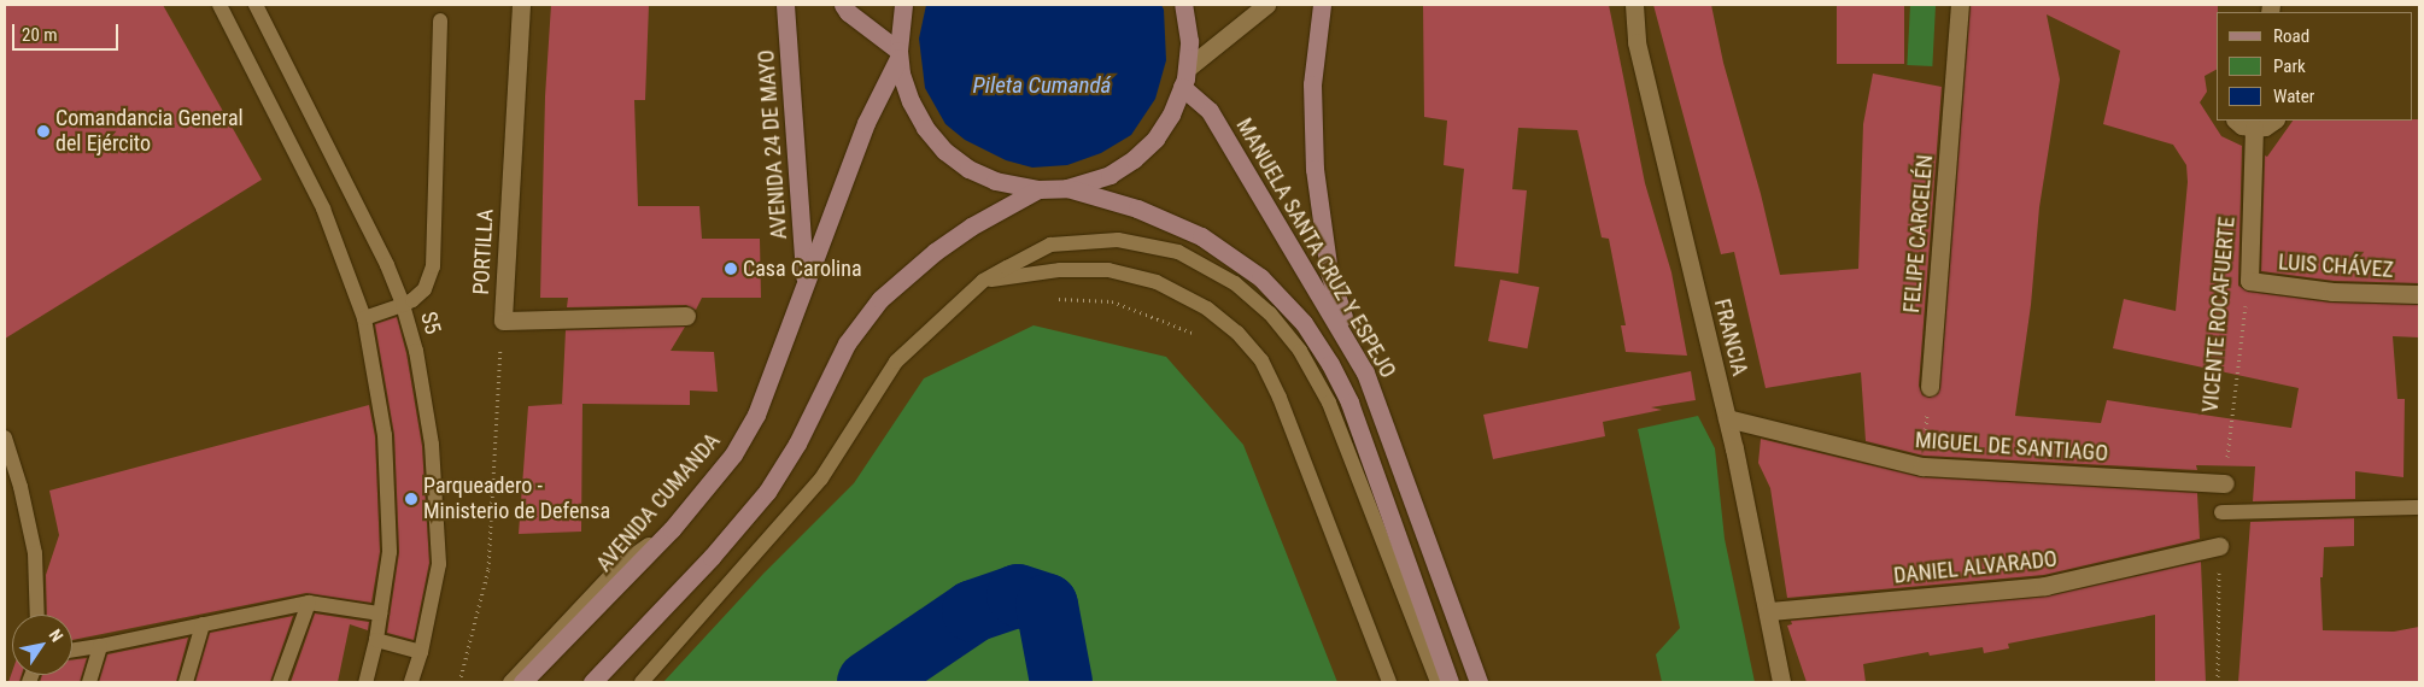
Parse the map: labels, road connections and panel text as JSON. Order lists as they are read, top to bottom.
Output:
{
  "streets": {
    "main road": ["AVENIDA 24 DE MAYO", "MANUELA SANTA CRUZ Y ESPEJO", "AVENIDA CUMANDA"],
    "street": [
      "FELIPE CARCELÉN",
      "PORTILLA",
      "LUIS CHÁVEZ",
      "VICENTE ROCAFUERTE",
      "FRANCIA",
      "MIGUEL DE SANTIAGO",
      "DANIEL ALVARADO"
    ],
    "lane": ["S5"]
  },
  "crossings": [
    ["AVENIDA 24 DE MAYO", "AVENIDA CUMANDA"],
    ["LUIS CHÁVEZ", "VICENTE ROCAFUERTE"],
    ["FRANCIA", "MIGUEL DE SANTIAGO"],
    ["FRANCIA", "DANIEL ALVARADO"]
  ],
  "water": ["Pileta Cumandá"],
  "places": ["Comandancia General del Ejército", "Casa Carolina", "Parqueadero - Ministerio de Defensa"],
  "legend": ["Road", "Park", "Water"],
  "scale_bar": "20 m",
  "north": "top right"
}
